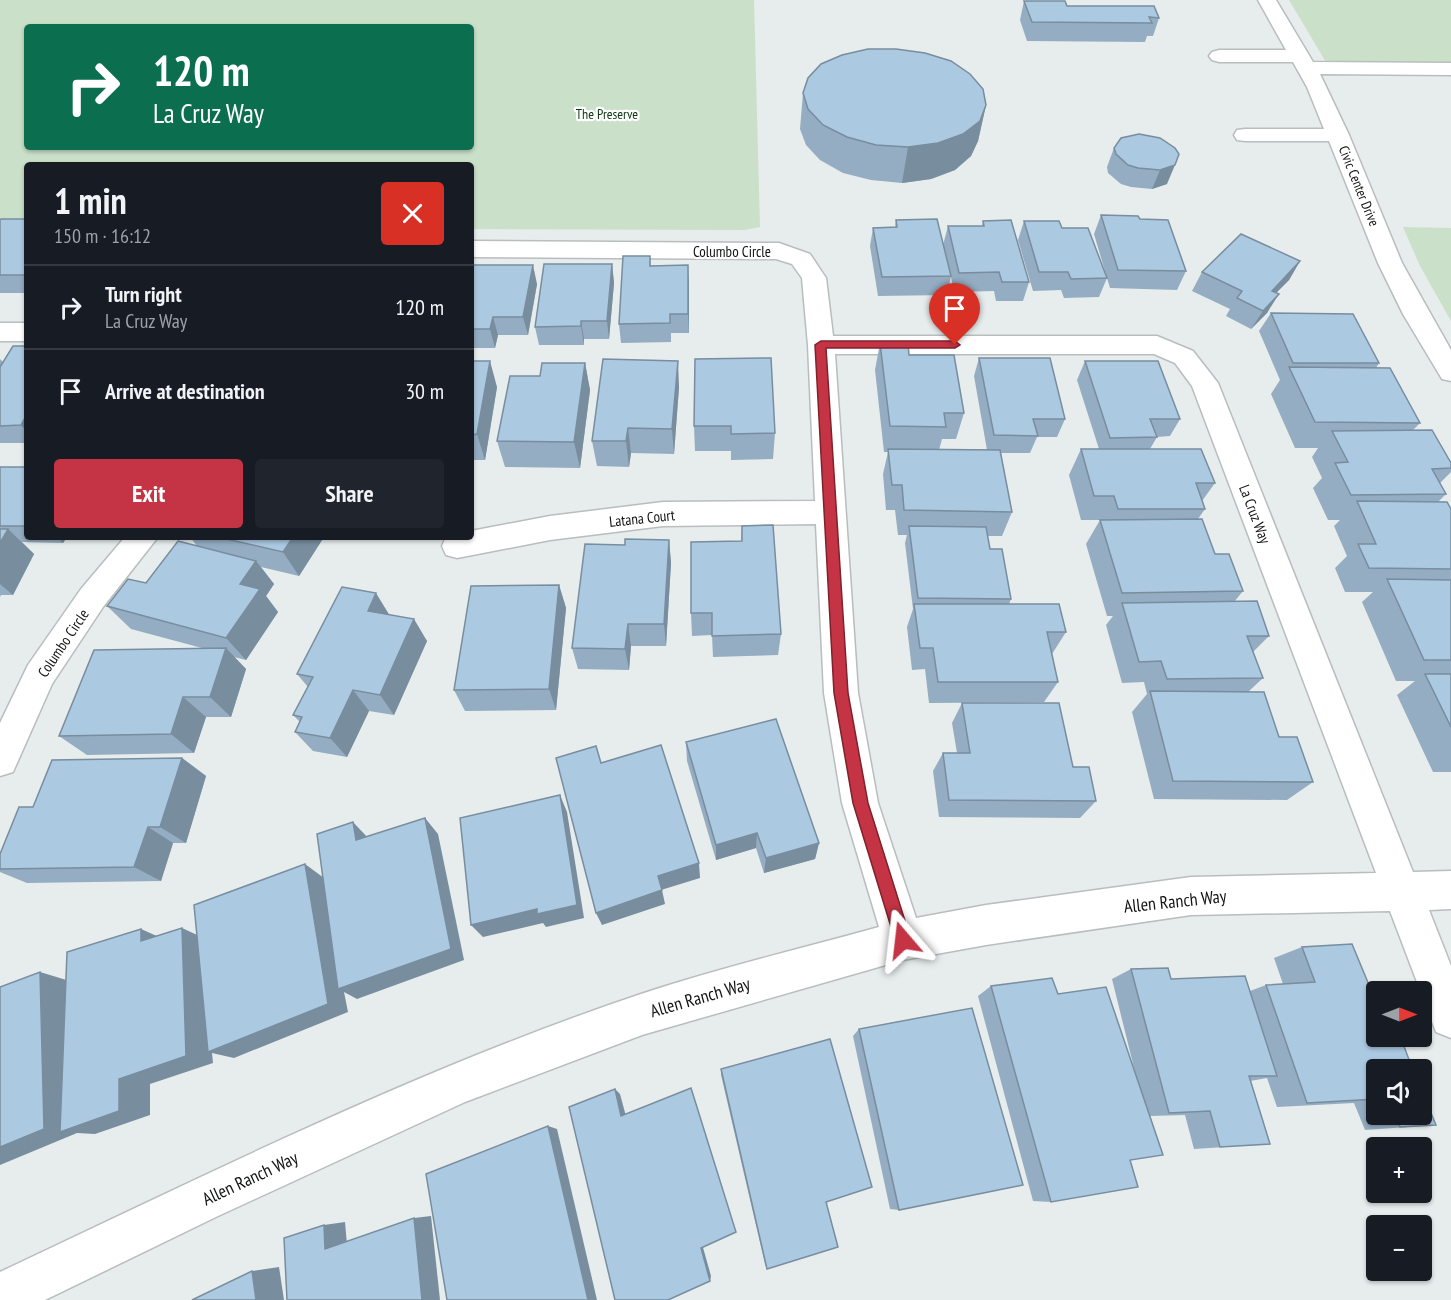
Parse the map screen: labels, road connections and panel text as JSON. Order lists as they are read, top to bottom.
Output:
{
  "streets": {
    "street": [
      "Civic Center Drive",
      "Columbo Circle",
      "La Cruz Way",
      "Latana Court",
      "Allen Ranch Way"
    ]
  },
  "crossings": [
    ["Columbo Circle", "La Cruz Way"],
    ["Columbo Circle", "Latana Court"],
    ["Columbo Circle", "Allen Ranch Way"],
    ["La Cruz Way", "Allen Ranch Way"]
  ],
  "parks": ["The Preserve"],
  "north": "right",
  "page": {
    "turn": ["120 m", "La Cruz Way"],
    "heading": ["1 min", "150 m · 16:12"],
    "list": [
      {
        "name": "Turn right",
        "note": "La Cruz Way",
        "value": "120 m"
      },
      {
        "name": "Arrive at destination",
        "value": "30 m"
      }
    ],
    "buttons": ["Exit", "Share"],
    "map_buttons": ["+", "−"]
  }
}
